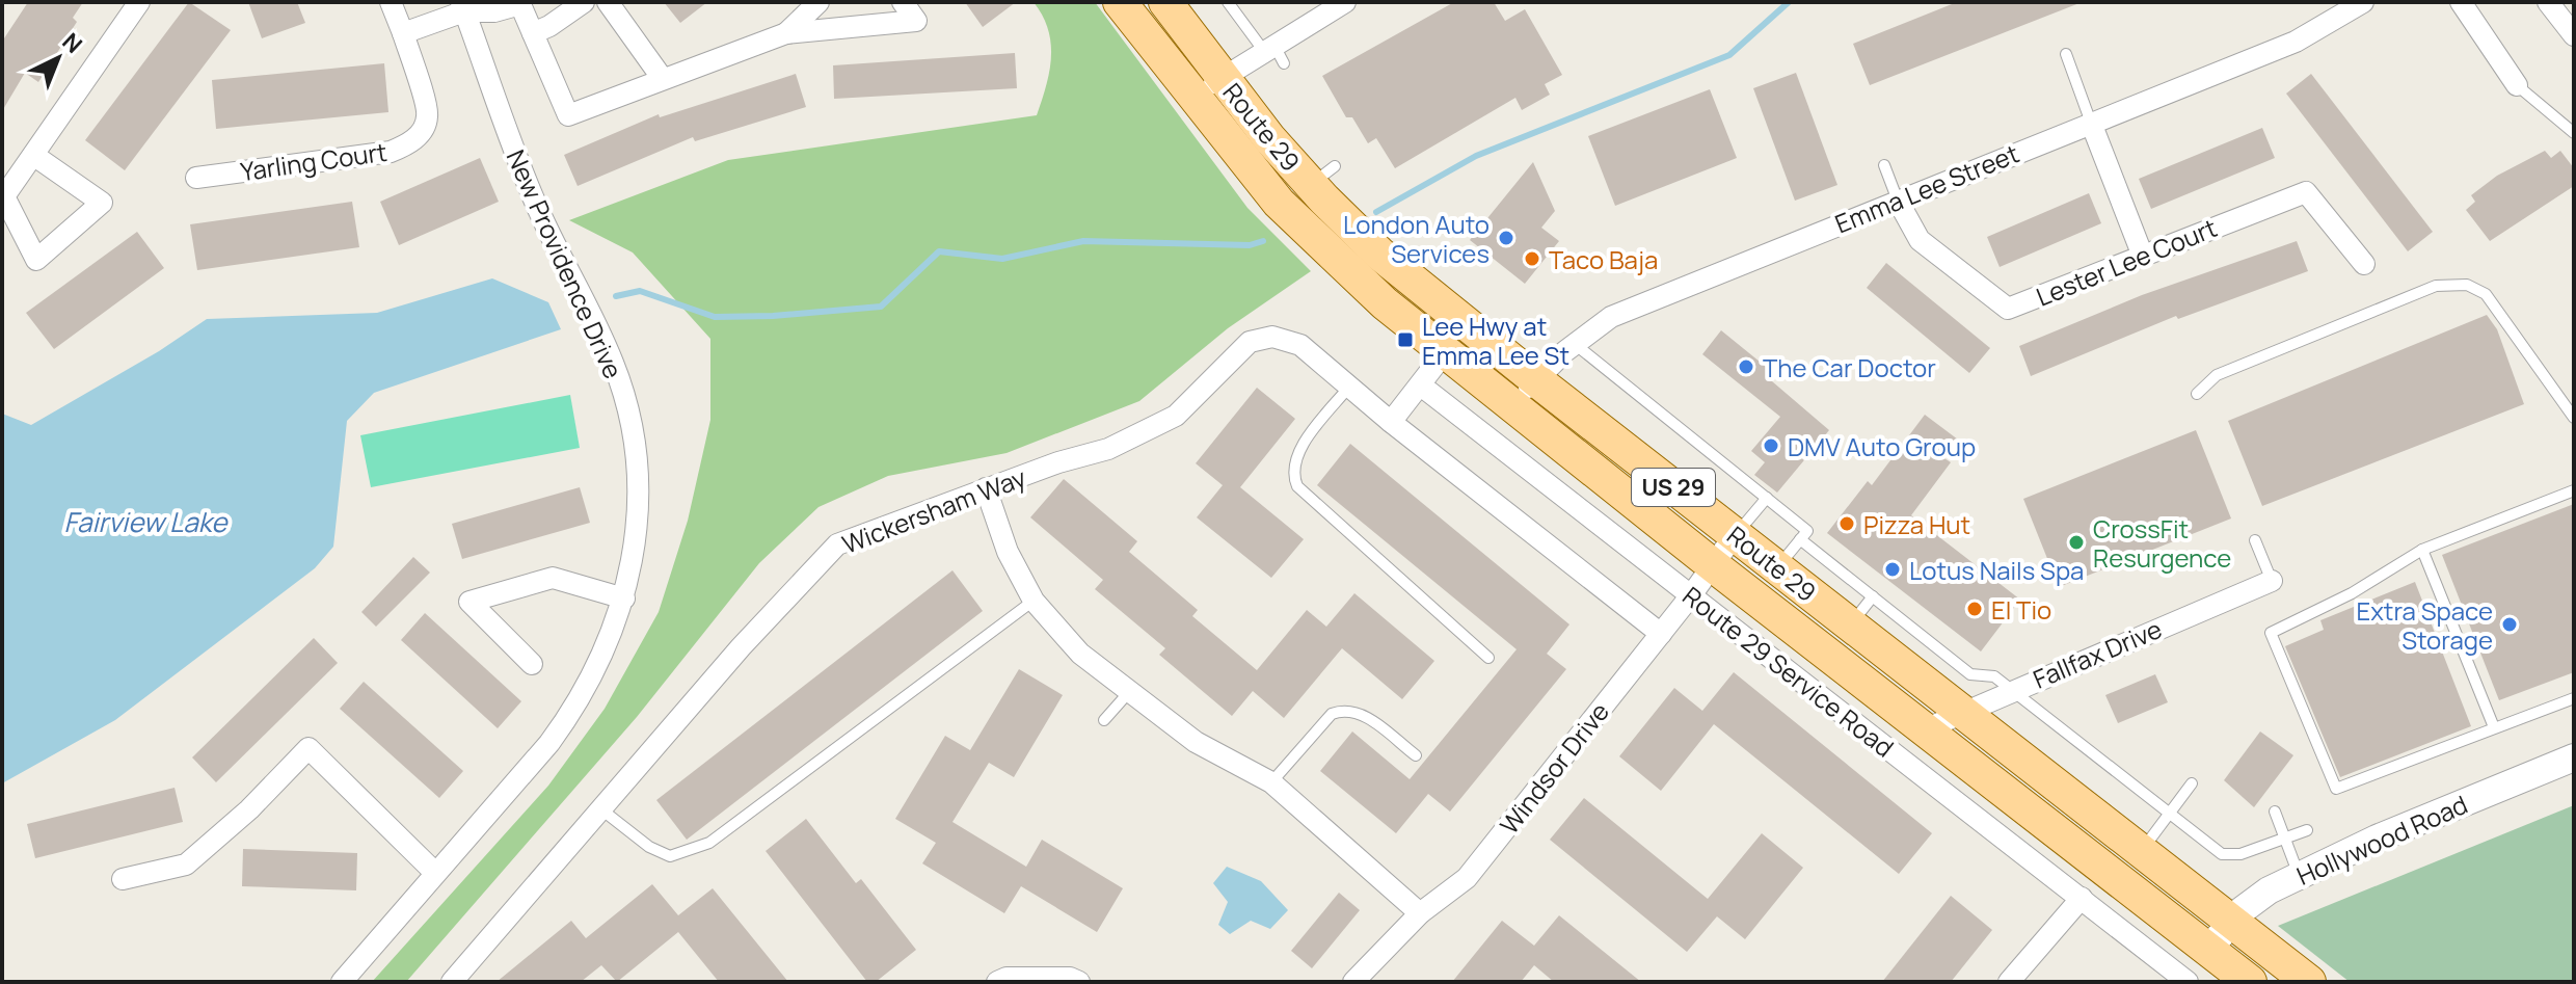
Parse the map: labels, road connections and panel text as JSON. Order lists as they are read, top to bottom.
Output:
{
  "streets": {
    "main road": ["Route 29", "US 29"],
    "street": [
      "Yarling Court",
      "Emma Lee Street",
      "Lester Lee Court",
      "New Providence Drive",
      "Wickersham Way",
      "Fallfax Drive",
      "Route 29 Service Road",
      "Windsor Drive",
      "Hollywood Road"
    ]
  },
  "crossings": [
    ["Route 29", "Emma Lee Street"],
    ["Route 29", "Fallfax Drive"],
    ["Route 29", "Windsor Drive"],
    ["Route 29", "Hollywood Road"],
    ["Emma Lee Street", "Lester Lee Court"],
    ["Wickersham Way", "Windsor Drive"],
    ["Route 29 Service Road", "Windsor Drive"]
  ],
  "water": ["Fairview Lake"],
  "places": {
    "other": [
      "London Auto Services",
      "Taco Baja",
      "The Car Doctor",
      "DMV Auto Group",
      "Pizza Hut",
      "CrossFit Resurgence",
      "Lotus Nails Spa",
      "El Tio",
      "Extra Space Storage"
    ],
    "transit": ["Lee Hwy at Emma Lee St"]
  },
  "north": "top right"
}
